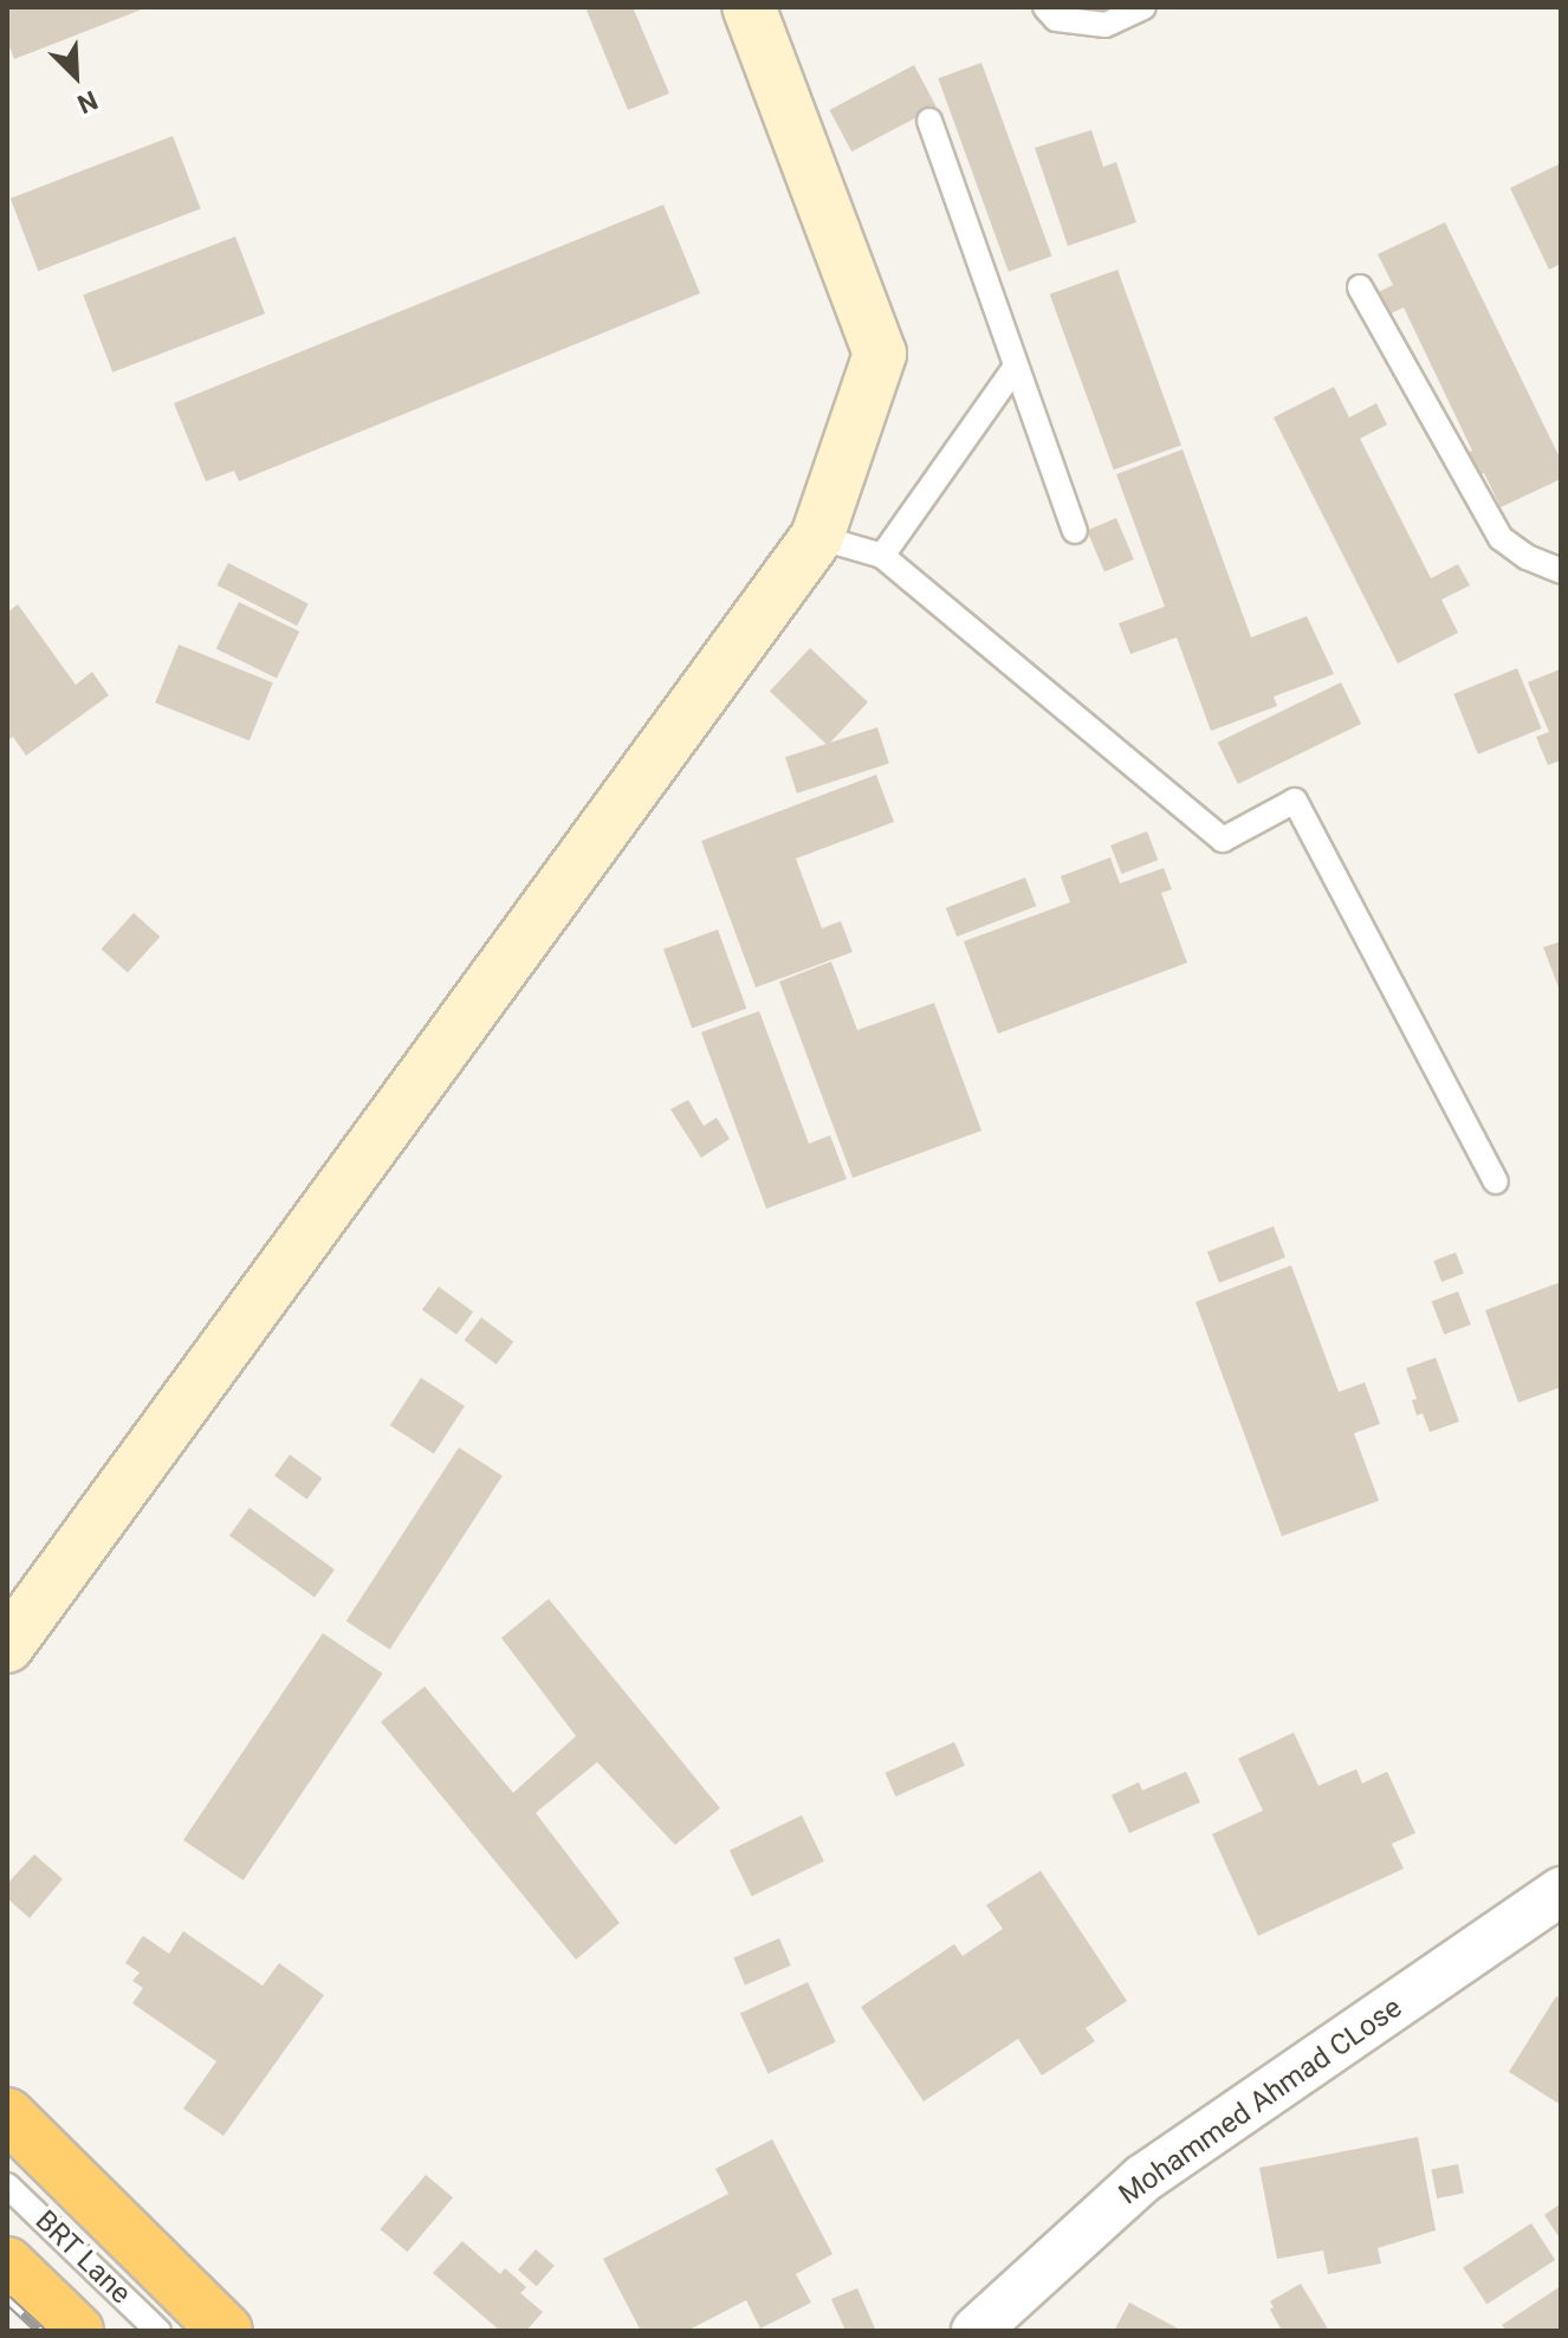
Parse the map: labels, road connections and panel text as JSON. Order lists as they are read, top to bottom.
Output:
{
  "streets": {
    "street": ["Mohammed Ahmad CLose"],
    "lane": ["BRT Lane"]
  },
  "north": "bottom right"
}
